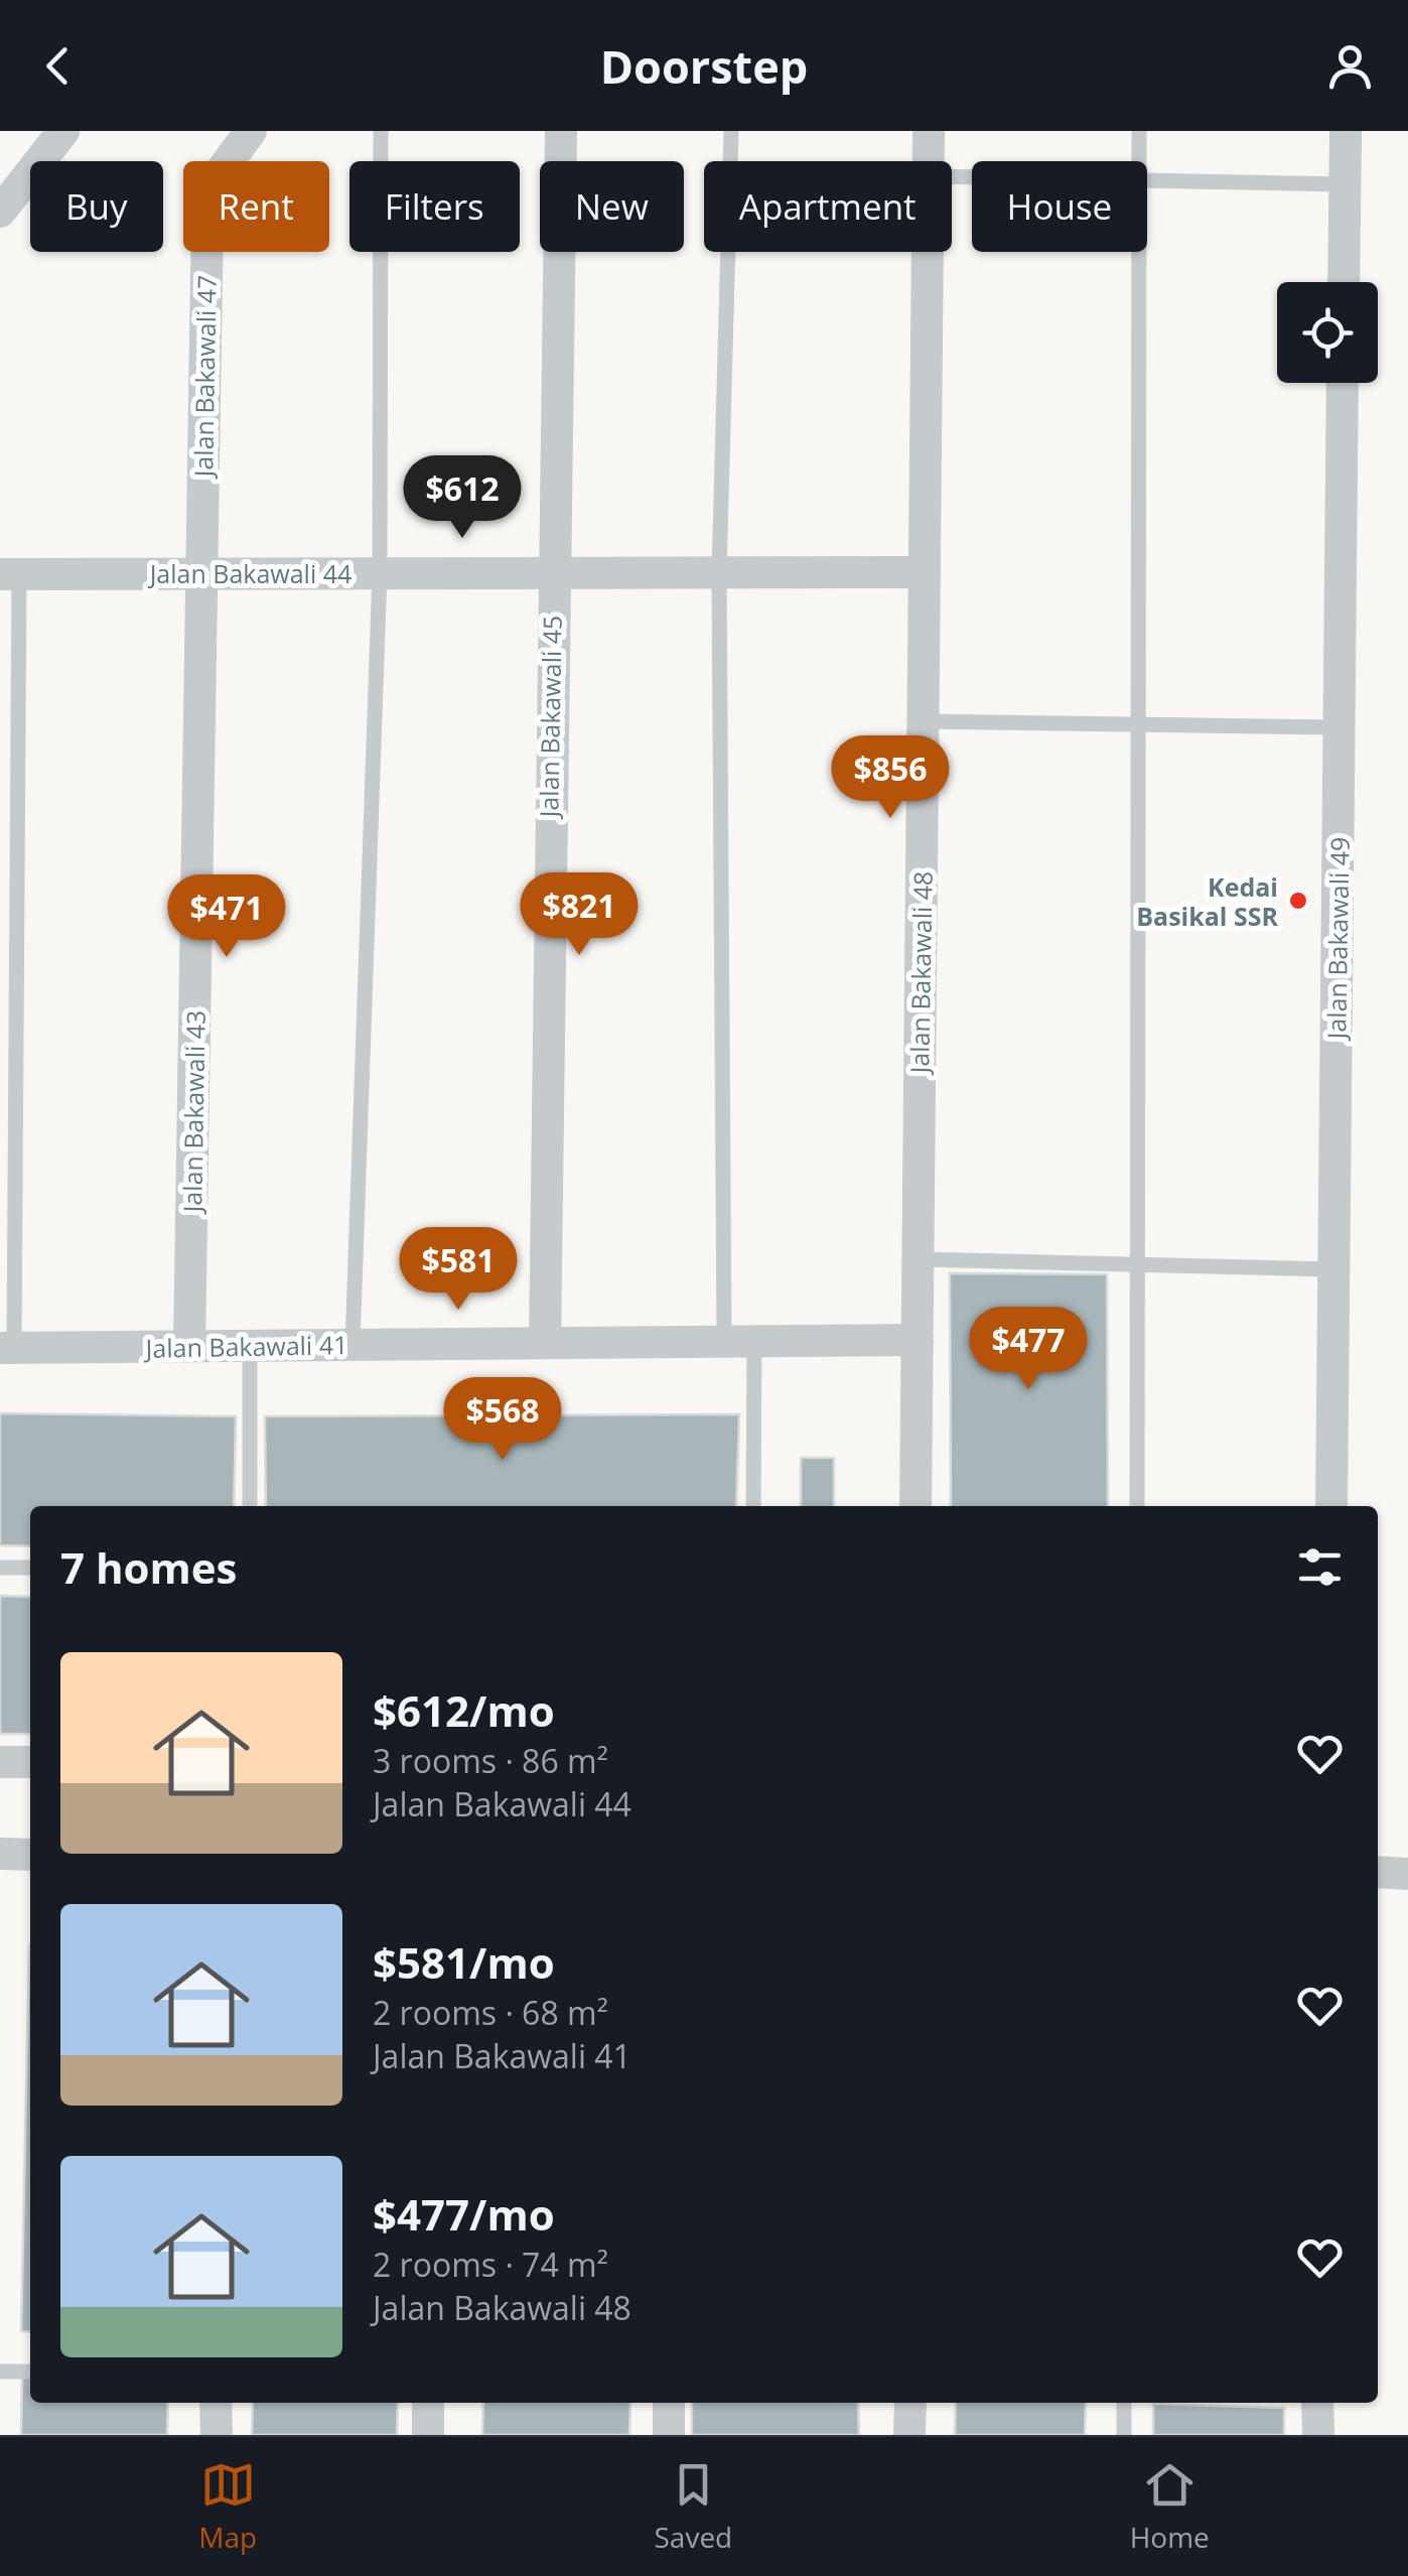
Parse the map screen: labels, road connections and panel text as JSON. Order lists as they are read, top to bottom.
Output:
{
  "streets": {
    "street": [
      "Jalan Bakawali 47",
      "Jalan Bakawali 44",
      "Jalan Bakawali 45",
      "Jalan Bakawali 49",
      "Jalan Bakawali 48",
      "Jalan Bakawali 43",
      "Jalan Bakawali 41"
    ]
  },
  "crossings": [
    ["Jalan Bakawali 47", "Jalan Bakawali 44"],
    ["Jalan Bakawali 47", "Jalan Bakawali 43"],
    ["Jalan Bakawali 44", "Jalan Bakawali 45"],
    ["Jalan Bakawali 44", "Jalan Bakawali 48"],
    ["Jalan Bakawali 44", "Jalan Bakawali 43"],
    ["Jalan Bakawali 45", "Jalan Bakawali 41"],
    ["Jalan Bakawali 48", "Jalan Bakawali 41"],
    ["Jalan Bakawali 43", "Jalan Bakawali 41"]
  ],
  "places": ["Kedai Basikal SSR"],
  "page": {
    "header": "Doorstep",
    "chip": [
      "Buy",
      "Rent",
      "Filters",
      "New",
      "Apartment",
      "House"
    ],
    "price": [
      "$612",
      "$856",
      "$821",
      "$471",
      "$581",
      "$477",
      "$568"
    ],
    "heading": "7 homes",
    "list": [
      {
        "name": "$612/mo",
        "note": "3 rooms · 86 m² · Jalan Bakawali 44"
      },
      {
        "name": "$581/mo",
        "note": "2 rooms · 68 m² · Jalan Bakawali 41"
      },
      {
        "name": "$477/mo",
        "note": "2 rooms · 74 m² · Jalan Bakawali 48"
      }
    ],
    "tabs": ["Map", "Saved", "Home"]
  }
}
